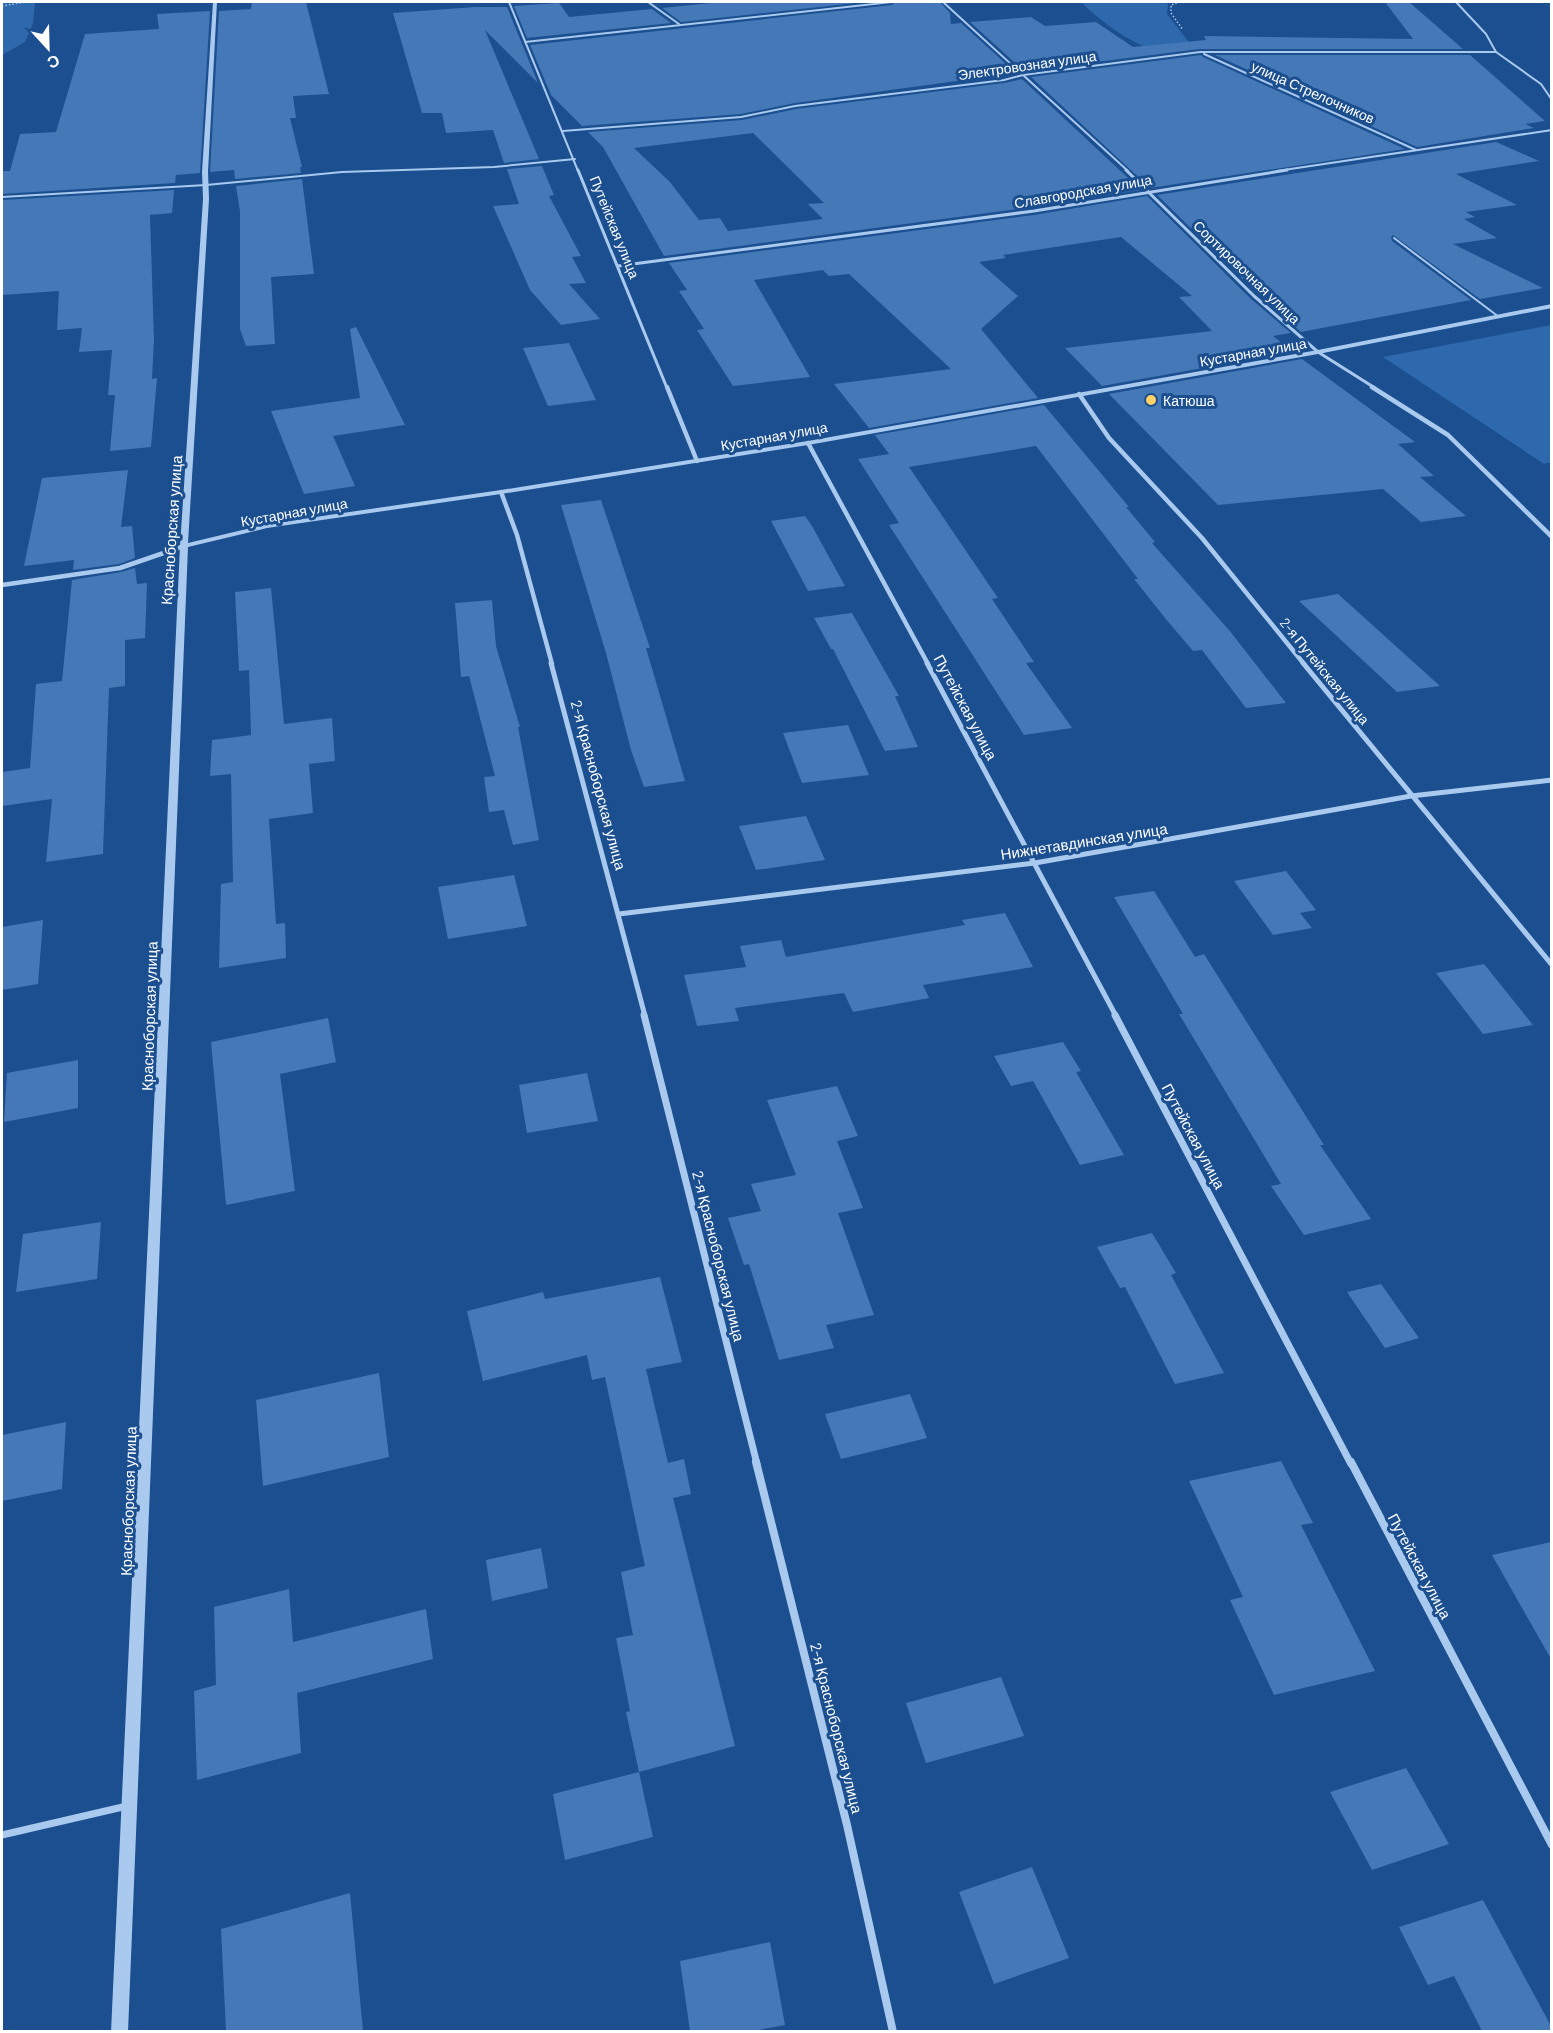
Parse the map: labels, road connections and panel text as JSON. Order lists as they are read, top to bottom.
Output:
{
  "streets": {
    "street": [
      "Электровозная улица",
      "улица Стрелочников",
      "Славгородская улица",
      "Путейская улица",
      "Сортировочная улица",
      "Кустарная улица",
      "Красноборская улица",
      "2-я Путейская улица",
      "2-я Красноборская улица",
      "Нижнетавдинская улица"
    ]
  },
  "crossings": [
    ["Электровозная улица", "улица Стрелочников"],
    ["Электровозная улица", "Путейская улица"],
    ["Электровозная улица", "Сортировочная улица"],
    ["улица Стрелочников", "Славгородская улица"],
    ["Славгородская улица", "Путейская улица"],
    ["Славгородская улица", "Сортировочная улица"],
    ["Путейская улица", "Кустарная улица"],
    ["Путейская улица", "Нижнетавдинская улица"],
    ["Сортировочная улица", "Кустарная улица"],
    ["Кустарная улица", "Красноборская улица"],
    ["Кустарная улица", "2-я Путейская улица"],
    ["Кустарная улица", "2-я Красноборская улица"],
    ["2-я Путейская улица", "Нижнетавдинская улица"],
    ["2-я Красноборская улица", "Нижнетавдинская улица"]
  ],
  "places": ["Катюша"],
  "north": "bottom"
}
